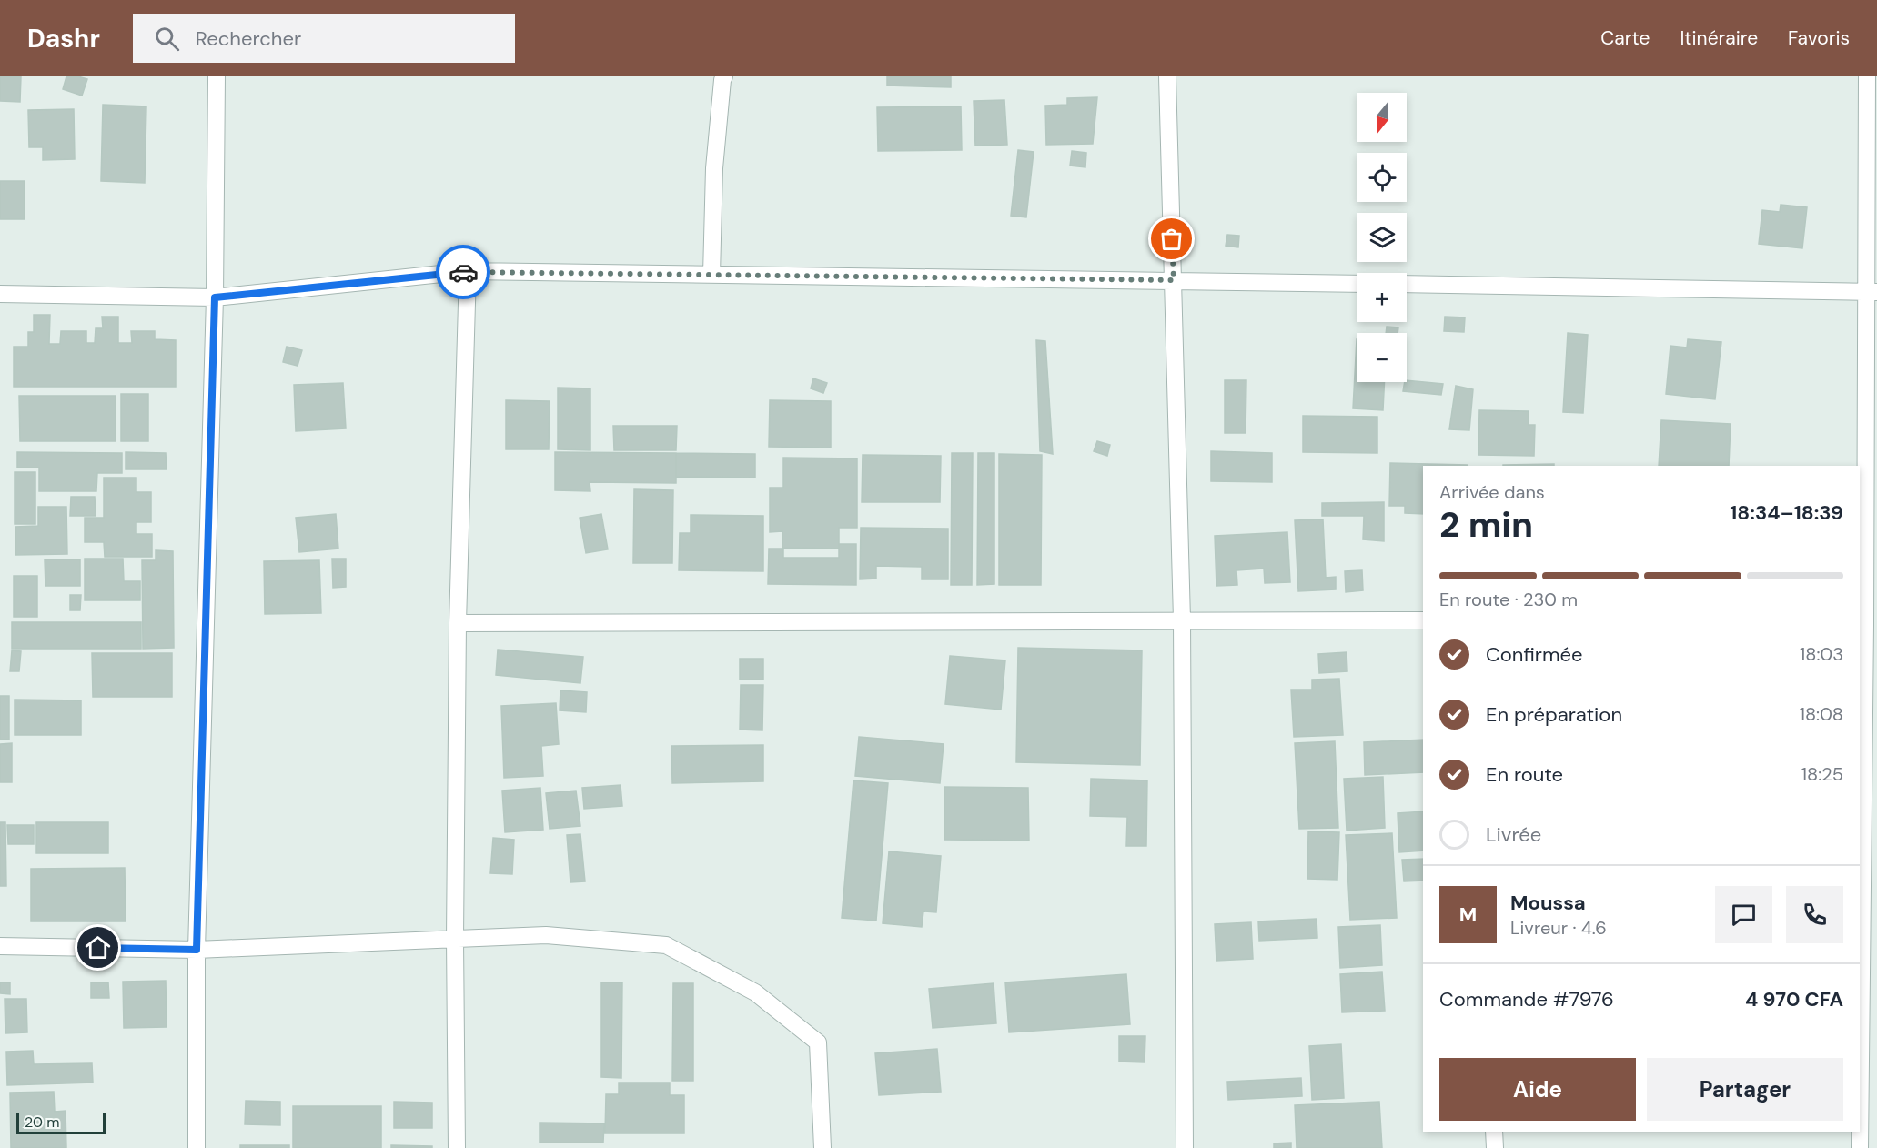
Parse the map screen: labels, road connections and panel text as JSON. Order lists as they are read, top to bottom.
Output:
{
  "scale_bar": "20 m",
  "north": "bottom",
  "page": {
    "header": "Dashr",
    "search": "Rechercher",
    "nav": ["Carte", "Itinéraire", "Favoris"],
    "map_buttons": ["+", "−"],
    "heading": ["2 min", "Arrivée dans", "18:34–18:39"],
    "panel": [
      "Moussa",
      "Livreur · 4.6",
      "Commande #7976",
      "4 970 CFA"
    ],
    "bar": "En route · 230 m",
    "list": [
      ["Confirmée", "18:03"],
      ["En préparation", "18:08"],
      ["En route", "18:25"],
      "Livrée"
    ],
    "round": "M",
    "buttons": ["Aide", "Partager"],
    "scale": "20 m"
  }
}
